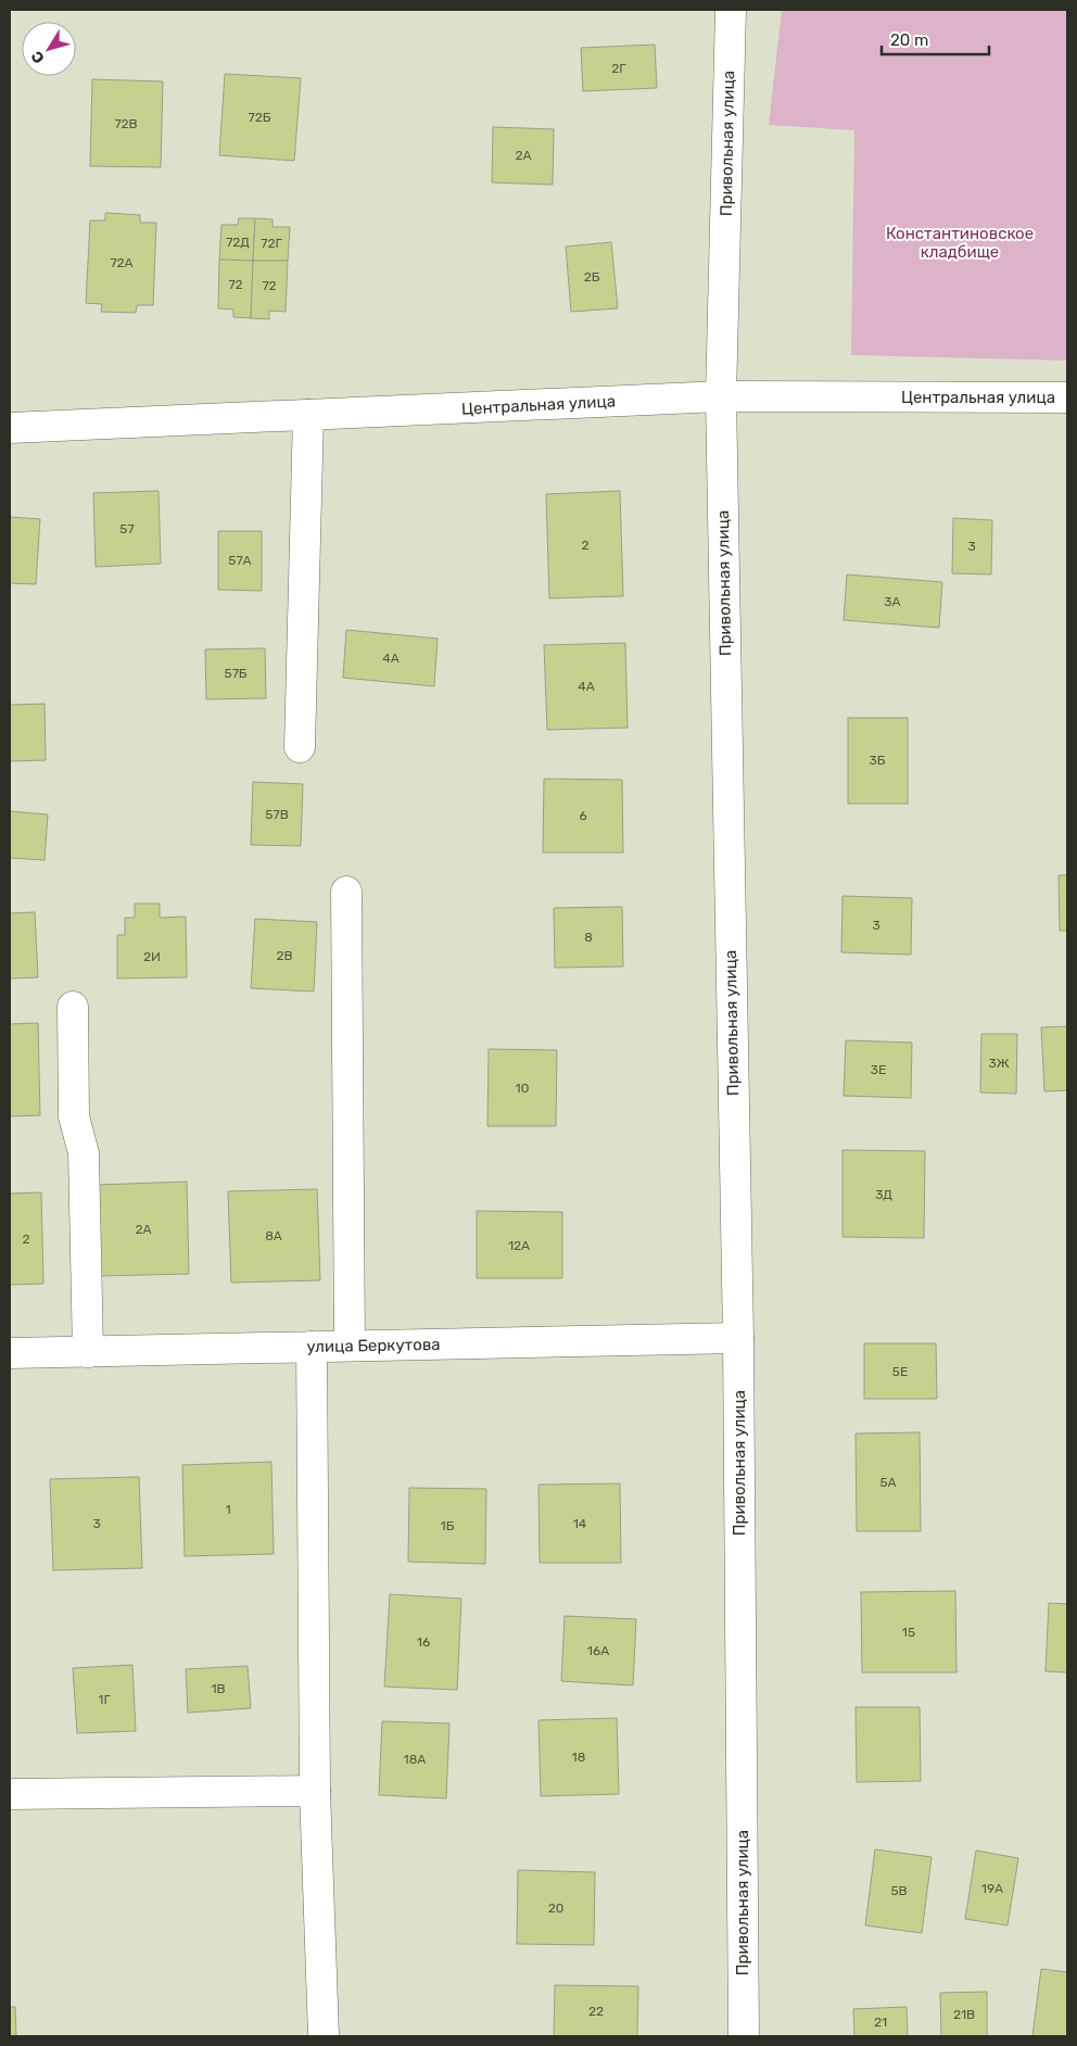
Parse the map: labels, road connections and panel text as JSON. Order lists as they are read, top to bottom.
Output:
{
  "streets": {
    "street": ["Привольная улица", "Центральная улица", "улица Беркутова"]
  },
  "crossings": [
    ["Привольная улица", "Центральная улица"],
    ["Привольная улица", "улица Беркутова"]
  ],
  "parks": ["Константиновское кладбище"],
  "house_numbers": [
    "2Г",
    "72Б",
    "72В",
    "2А",
    "72Д",
    "72Г",
    "72А",
    "2Б",
    "72",
    "72",
    "57",
    "2",
    "3",
    "57А",
    "3А",
    "4А",
    "57Б",
    "4А",
    "3Б",
    "57В",
    "6",
    "3",
    "8",
    "2В",
    "2И",
    "3Ж",
    "3Е",
    "10",
    "3Д",
    "2А",
    "8А",
    "2",
    "12А",
    "5Е",
    "5А",
    "1",
    "3",
    "14",
    "1Б",
    "15",
    "16",
    "16А",
    "1В",
    "1Г",
    "18",
    "18А",
    "19А",
    "5В",
    "20",
    "22",
    "21В",
    "21"
  ],
  "scale_bar": "20 m",
  "north": "bottom left"
}
